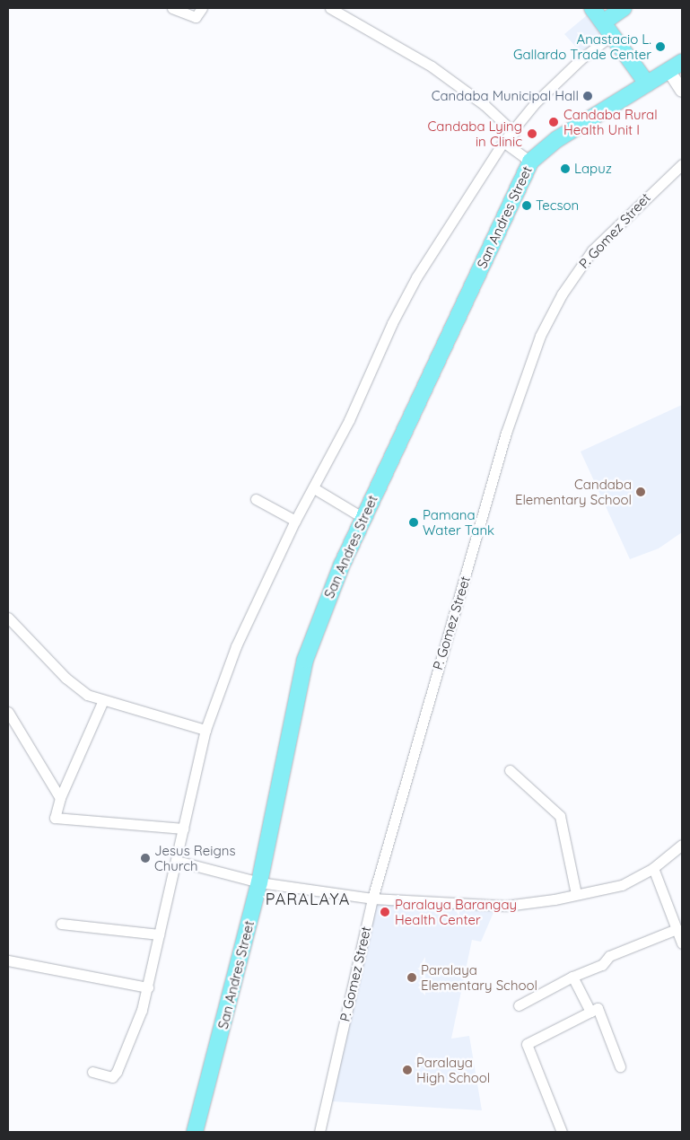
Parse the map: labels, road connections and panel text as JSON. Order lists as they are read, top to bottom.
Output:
{
  "streets": {
    "main road": ["San Andres Street"],
    "street": ["P. Gomez Street"]
  },
  "districts": ["PARALAYA"],
  "places": [
    "Anastacio L. Gallardo Trade Center",
    "Candaba Municipal Hall",
    "Candaba Rural Health Unit I",
    "Candaba Lying in Clinic",
    "Lapuz",
    "Tecson",
    "Candaba Elementary School",
    "Pamana Water Tank",
    "Jesus Reigns Church",
    "Paralaya Barangay Health Center",
    "Paralaya Elementary School",
    "Paralaya High School"
  ]
}
